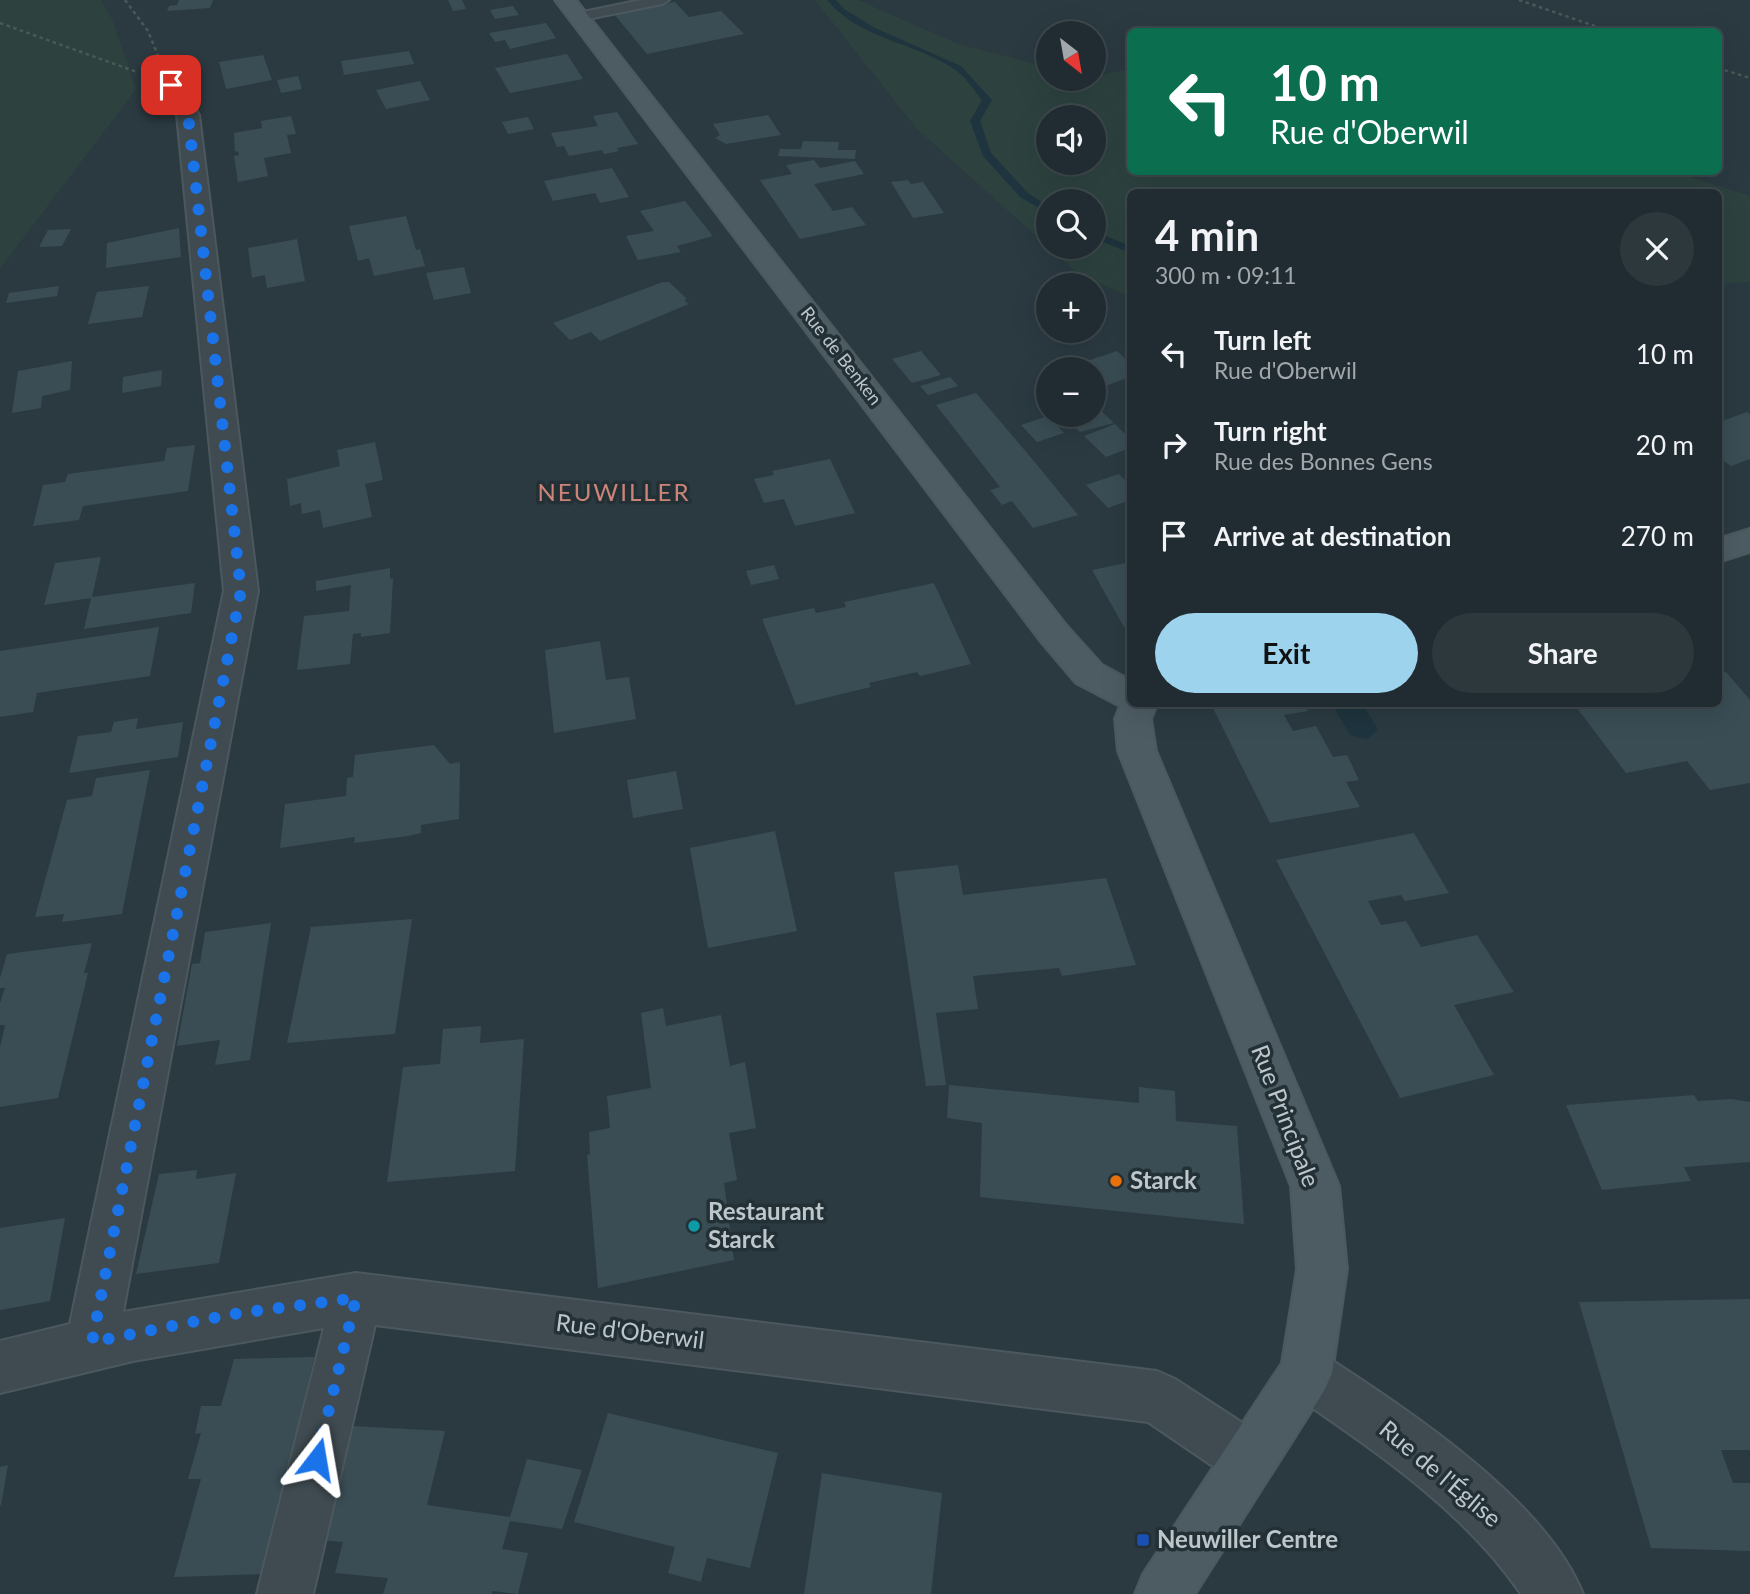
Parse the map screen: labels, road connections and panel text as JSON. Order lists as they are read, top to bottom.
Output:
{
  "streets": {
    "street": [
      "Rue de Benken",
      "Rue Principale",
      "Rue d'Oberwil",
      "Rue de l'Église"
    ]
  },
  "crossings": [
    ["Rue Principale", "Rue d'Oberwil"],
    ["Rue Principale", "Rue de l'Église"]
  ],
  "districts": ["NEUWILLER"],
  "places": {
    "other": ["Starck", "Restaurant Starck"],
    "transit": ["Neuwiller Centre"]
  },
  "north": "bottom right",
  "page": {
    "map_buttons": ["+", "−"],
    "turn": ["10 m", "Rue d'Oberwil"],
    "heading": ["4 min", "300 m · 09:11"],
    "list": [
      {
        "name": "Turn left",
        "note": "Rue d'Oberwil",
        "value": "10 m"
      },
      {
        "name": "Turn right",
        "note": "Rue des Bonnes Gens",
        "value": "20 m"
      },
      {
        "name": "Arrive at destination",
        "value": "270 m"
      }
    ],
    "buttons": ["Exit", "Share"]
  }
}
